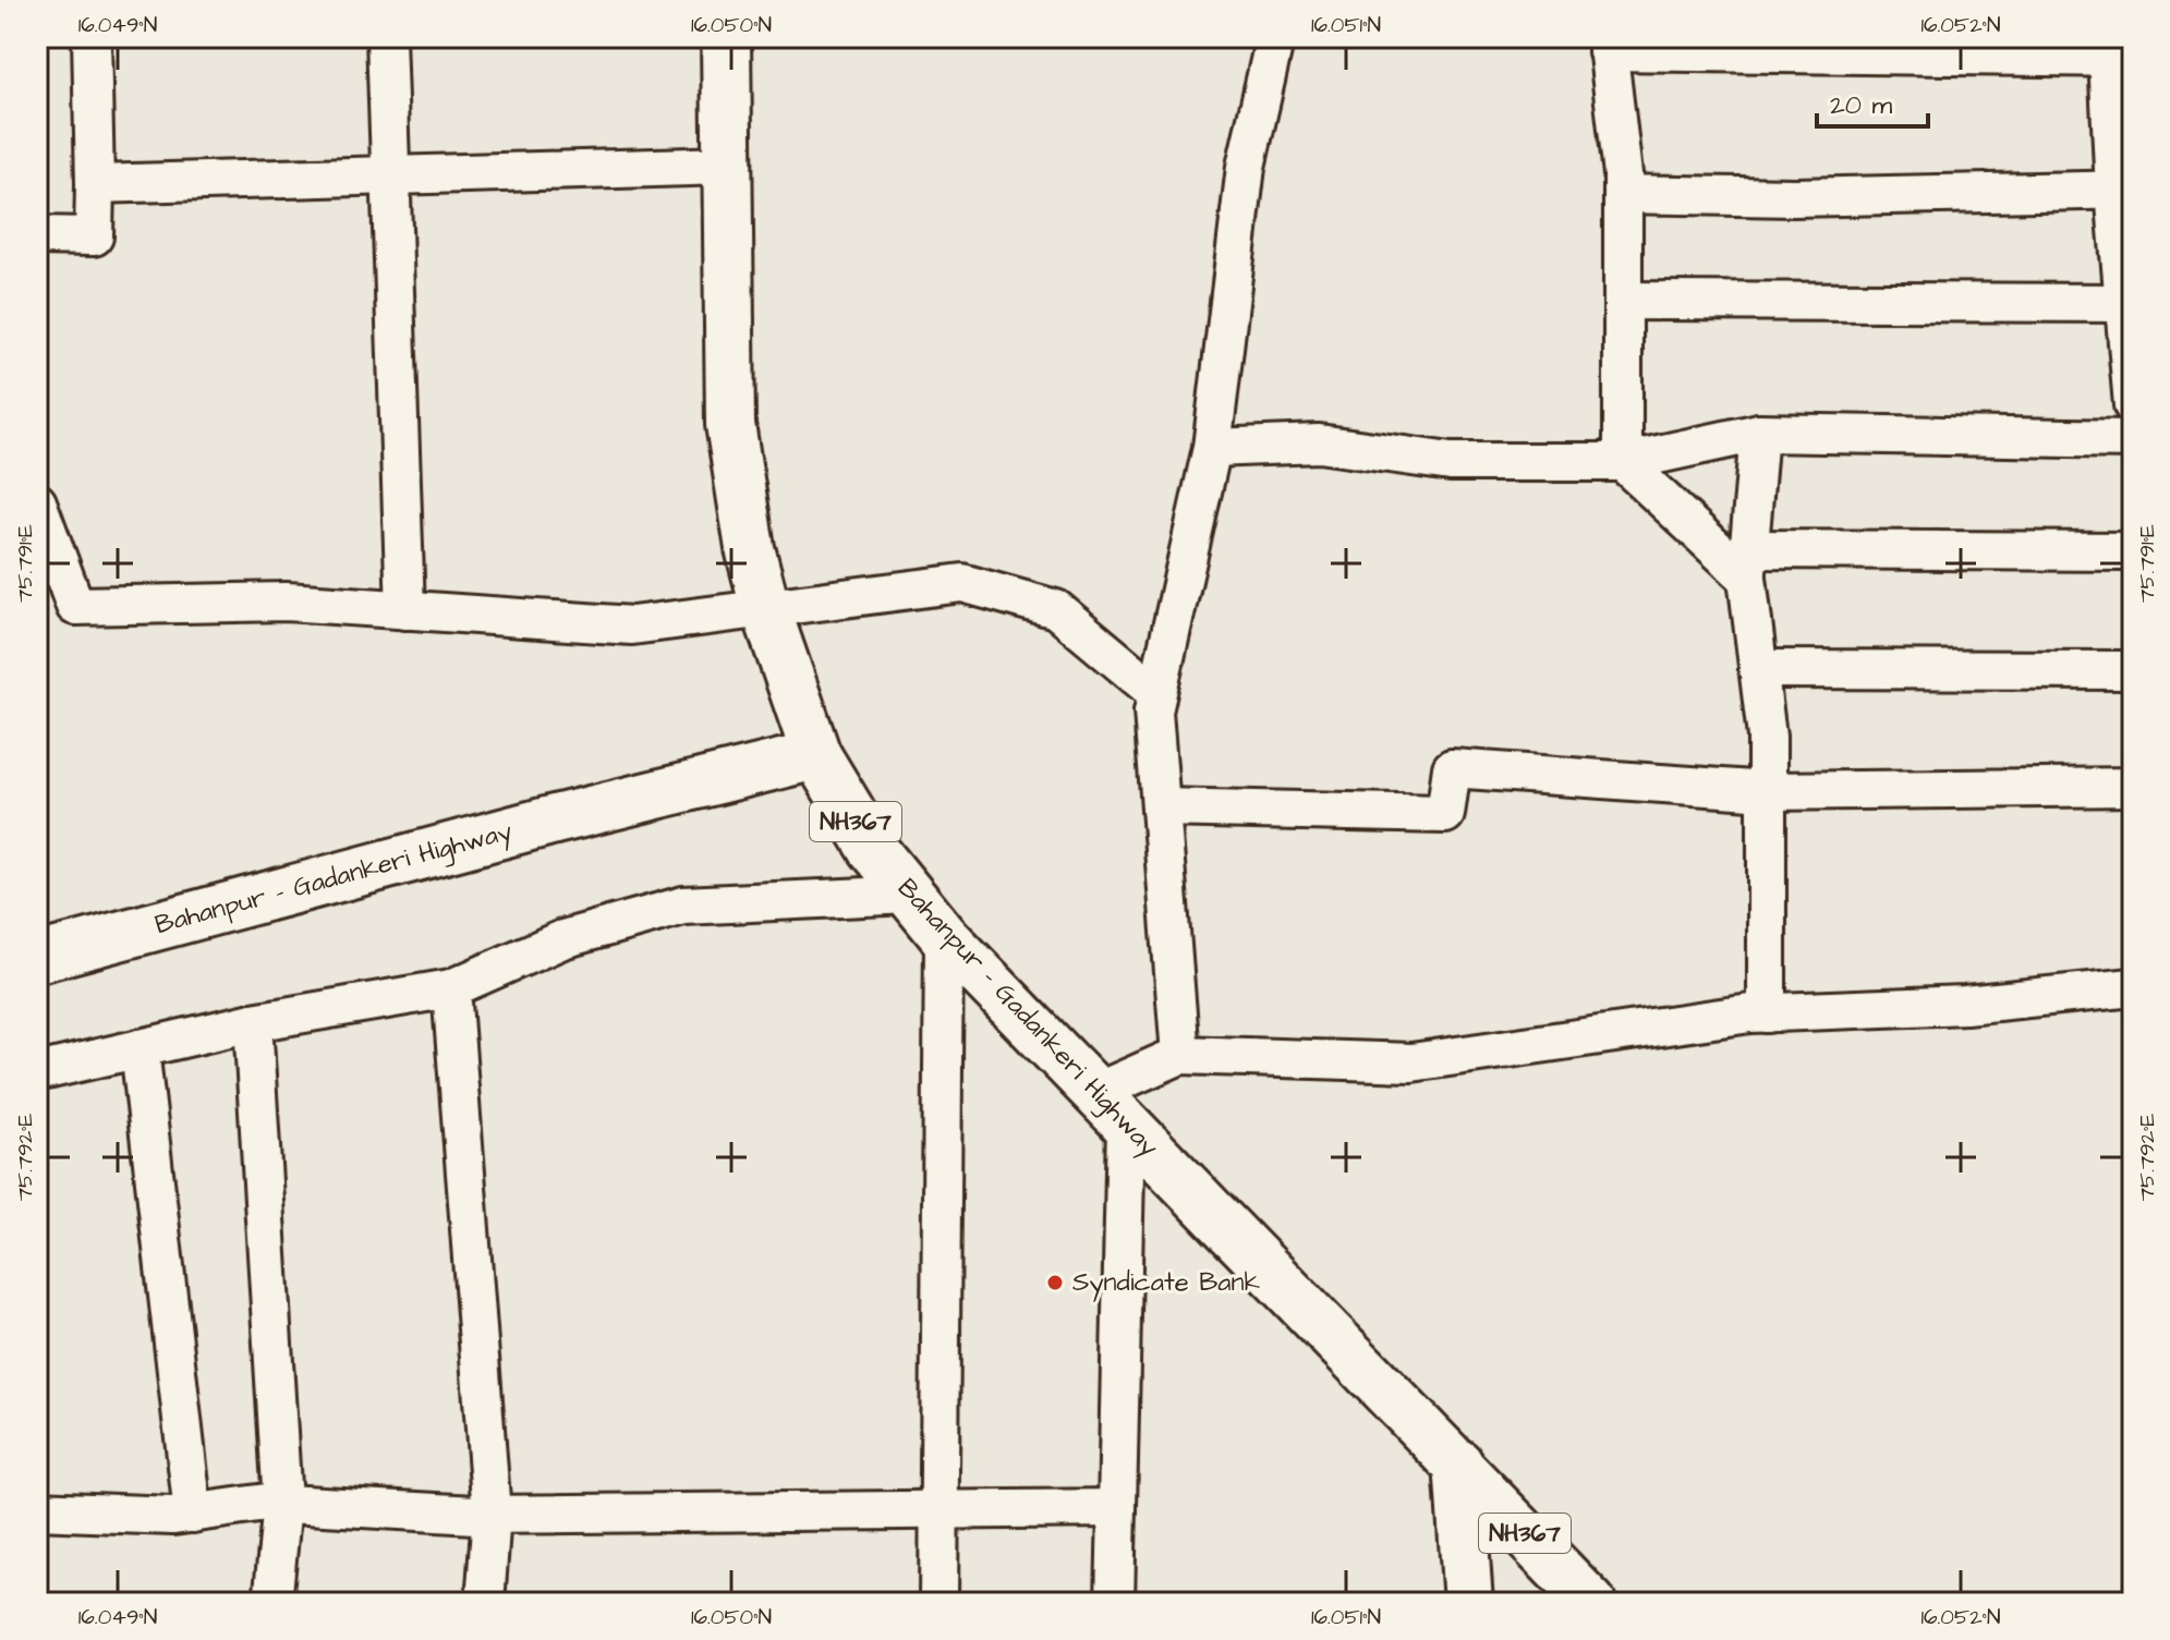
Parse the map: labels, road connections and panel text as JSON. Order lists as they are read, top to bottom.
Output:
{
  "streets": {
    "main road": ["NH367", "Bahanpur - Gadankeri Highway"]
  },
  "crossings": [
    ["NH367", "Bahanpur - Gadankeri Highway"]
  ],
  "places": ["Syndicate Bank"],
  "scale_bar": "20 m",
  "coordinates": [
    "16.049°N",
    "16.050°N",
    "16.051°N",
    "16.052°N",
    "75.791°E",
    "75.792°E"
  ]
}
